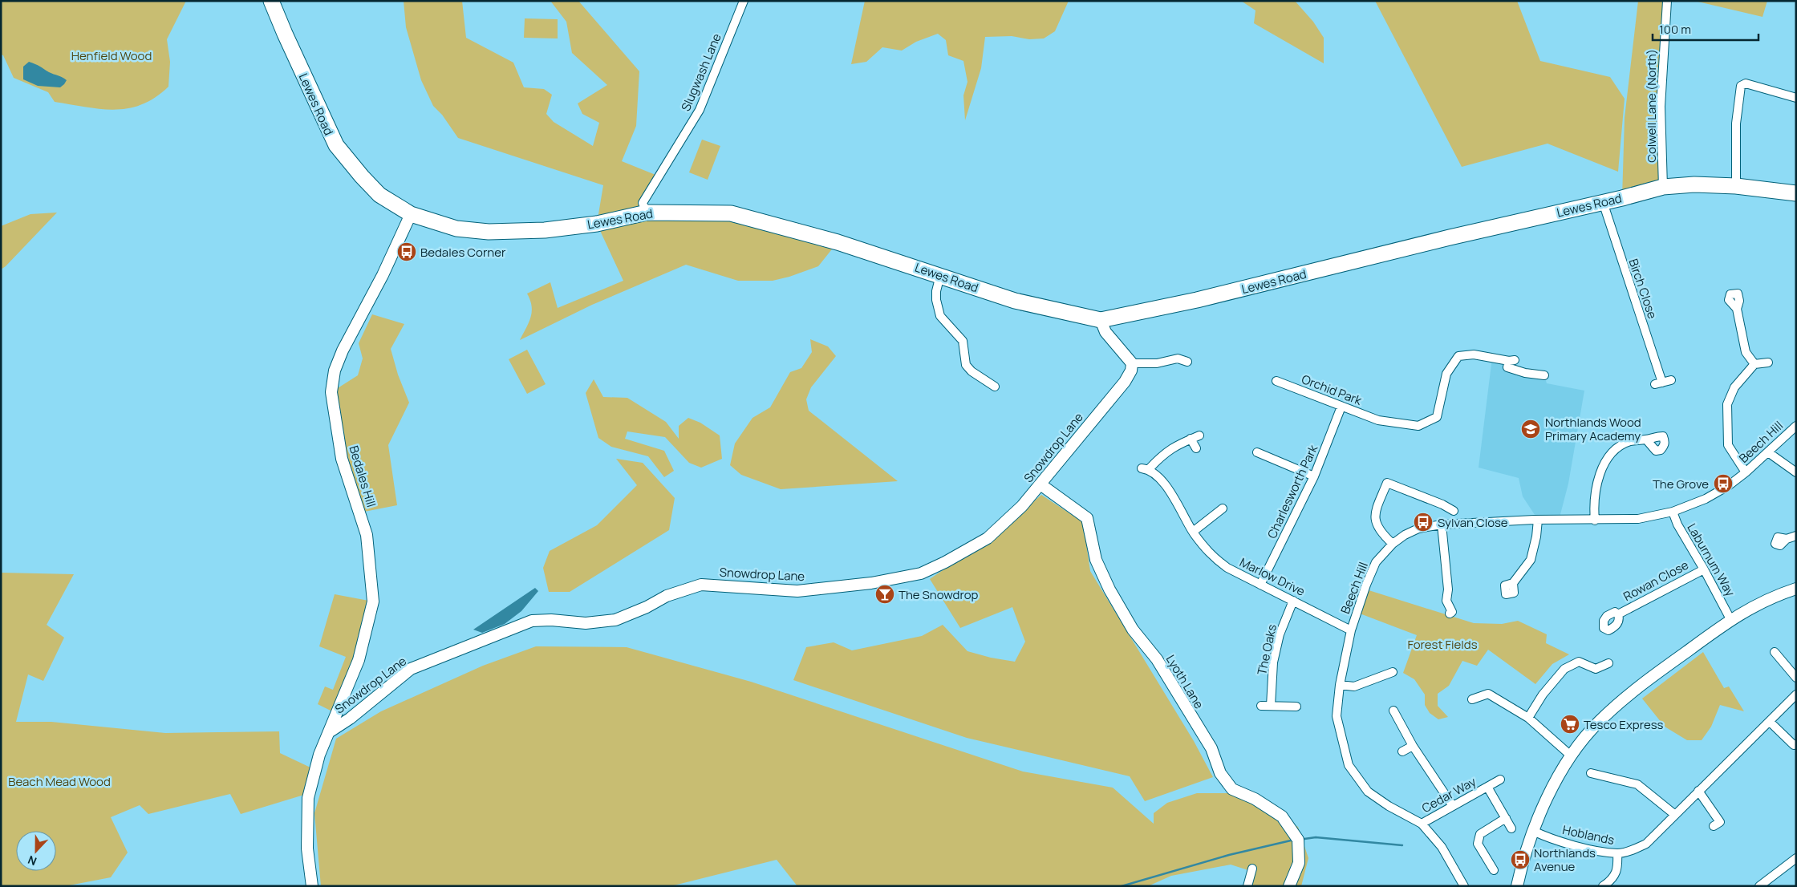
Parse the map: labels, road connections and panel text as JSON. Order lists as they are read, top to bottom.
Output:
{
  "streets": {
    "highway": ["Lewes Road"],
    "street": [
      "Slugwash Lane",
      "Colwell Lane (North)",
      "Birch Close",
      "Orchid Park",
      "Beech Hill",
      "Snowdrop Lane",
      "Bedales Hill",
      "Charlesworth Park",
      "Laburnum Way",
      "Marlow Drive",
      "Rowan Close",
      "The Oaks",
      "Lyoth Lane",
      "Cedar Way",
      "Hoblands"
    ]
  },
  "crossings": [
    ["Slugwash Lane", "Lewes Road"],
    ["Lewes Road", "Colwell Lane (North)"],
    ["Lewes Road", "Birch Close"],
    ["Lewes Road", "Bedales Hill"],
    ["Orchid Park", "Charlesworth Park"],
    ["Beech Hill", "Laburnum Way"],
    ["Beech Hill", "Marlow Drive"],
    ["Beech Hill", "Cedar Way"],
    ["Snowdrop Lane", "Bedales Hill"],
    ["Snowdrop Lane", "Lyoth Lane"],
    ["Charlesworth Park", "Marlow Drive"],
    ["Laburnum Way", "Rowan Close"],
    ["Marlow Drive", "The Oaks"]
  ],
  "parks": ["Henfield Wood", "Forest Fields", "Beach Mead Wood"],
  "places": {
    "bus stop": [
      "Bedales Corner",
      "The Grove",
      "Sylvan Close",
      "Northlands Avenue"
    ],
    "school or university": ["Northlands Wood Primary Academy"],
    "bar": ["The Snowdrop"],
    "supermarket": ["Tesco Express"]
  },
  "scale_bar": "100 m",
  "north": "bottom"
}
